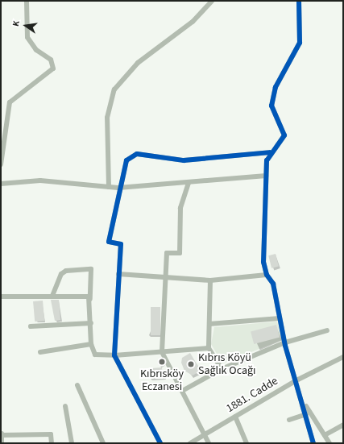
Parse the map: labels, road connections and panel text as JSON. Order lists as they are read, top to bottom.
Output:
{
  "streets": {
    "street": ["1881. Cadde"]
  },
  "places": ["Kıbrısköy Eczanesi", "Kıbrıs Köyü Sağlık Ocağı"],
  "north": "left"
}
